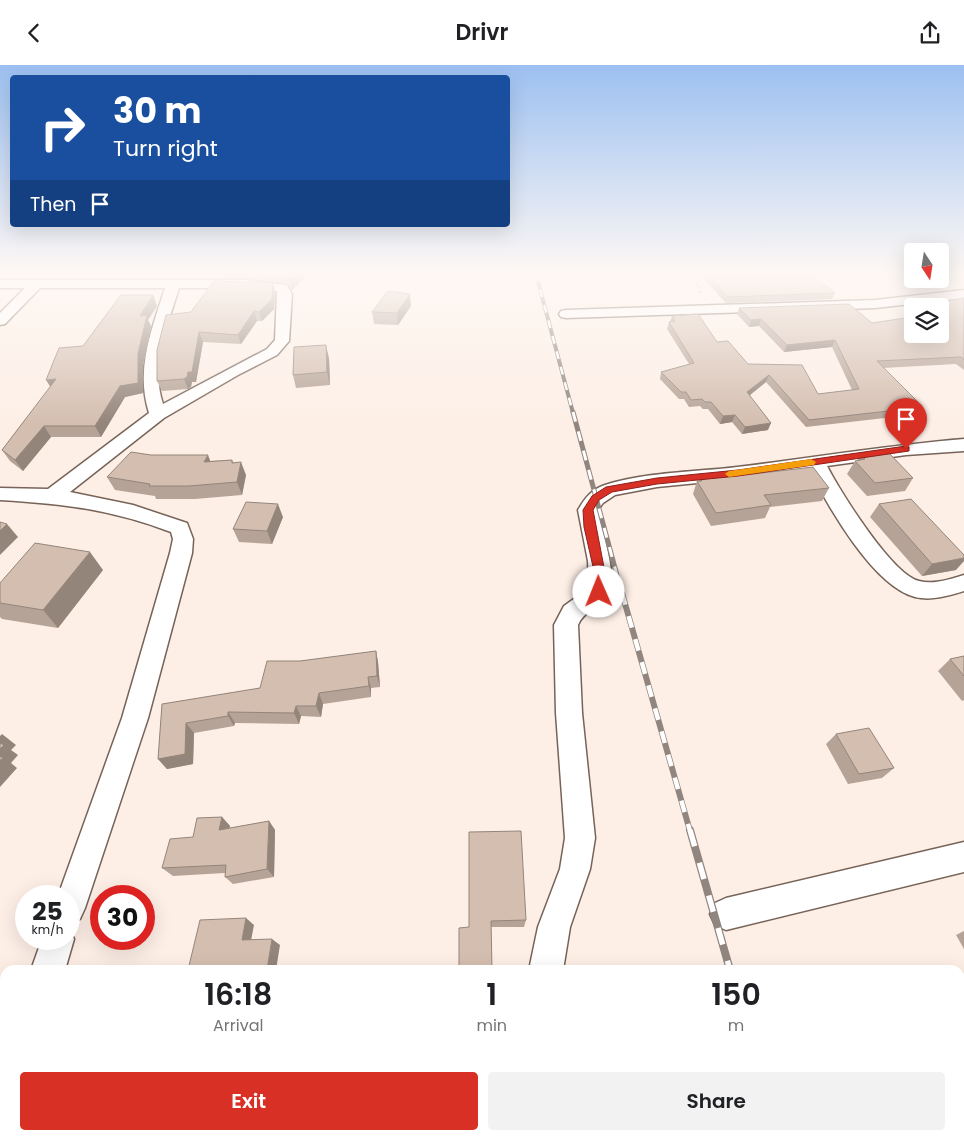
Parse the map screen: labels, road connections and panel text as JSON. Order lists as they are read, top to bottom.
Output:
{
  "north": "bottom",
  "page": {
    "header": "Drivr",
    "turn": ["30 m", "Turn right"],
    "then": "Then",
    "speed": "25 km/h",
    "limit": "30",
    "eta": [
      "16:18",
      "Arrival",
      "1",
      "min",
      "150",
      "m"
    ],
    "buttons": ["Exit", "Share"]
  }
}
